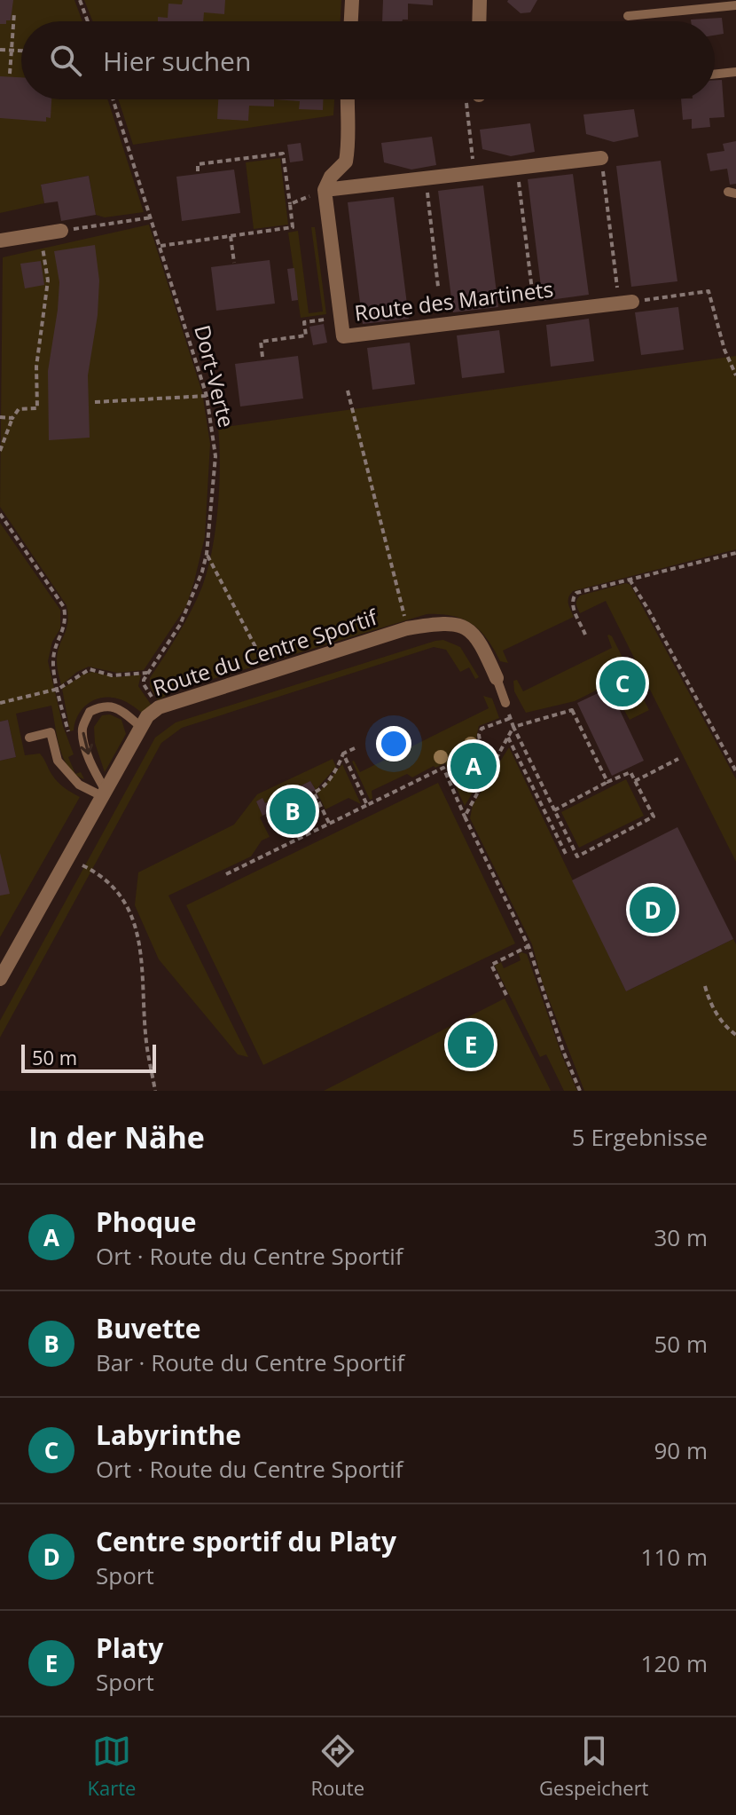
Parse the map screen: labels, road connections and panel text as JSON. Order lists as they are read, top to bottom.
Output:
{
  "streets": {
    "street": ["Route des Martinets", "Route du Centre Sportif"],
    "path": ["Dort-Verte"]
  },
  "scale_bar": "50 m",
  "page": {
    "search": "Hier suchen",
    "pins": [
      "C",
      "A",
      "B",
      "D",
      "E"
    ],
    "scale": "50 m",
    "heading": ["In der Nähe", "5 Ergebnisse"],
    "list": [
      {
        "mark": "A",
        "name": "Phoque",
        "note": "Ort · Route du Centre Sportif",
        "value": "30 m"
      },
      {
        "mark": "B",
        "name": "Buvette",
        "note": "Bar · Route du Centre Sportif",
        "value": "50 m"
      },
      {
        "mark": "C",
        "name": "Labyrinthe",
        "note": "Ort · Route du Centre Sportif",
        "value": "90 m"
      },
      {
        "mark": "D",
        "name": "Centre sportif du Platy",
        "note": "Sport",
        "value": "110 m"
      },
      {
        "mark": "E",
        "name": "Platy",
        "note": "Sport",
        "value": "120 m"
      }
    ],
    "nav": ["Karte", "Route", "Gespeichert"]
  }
}
